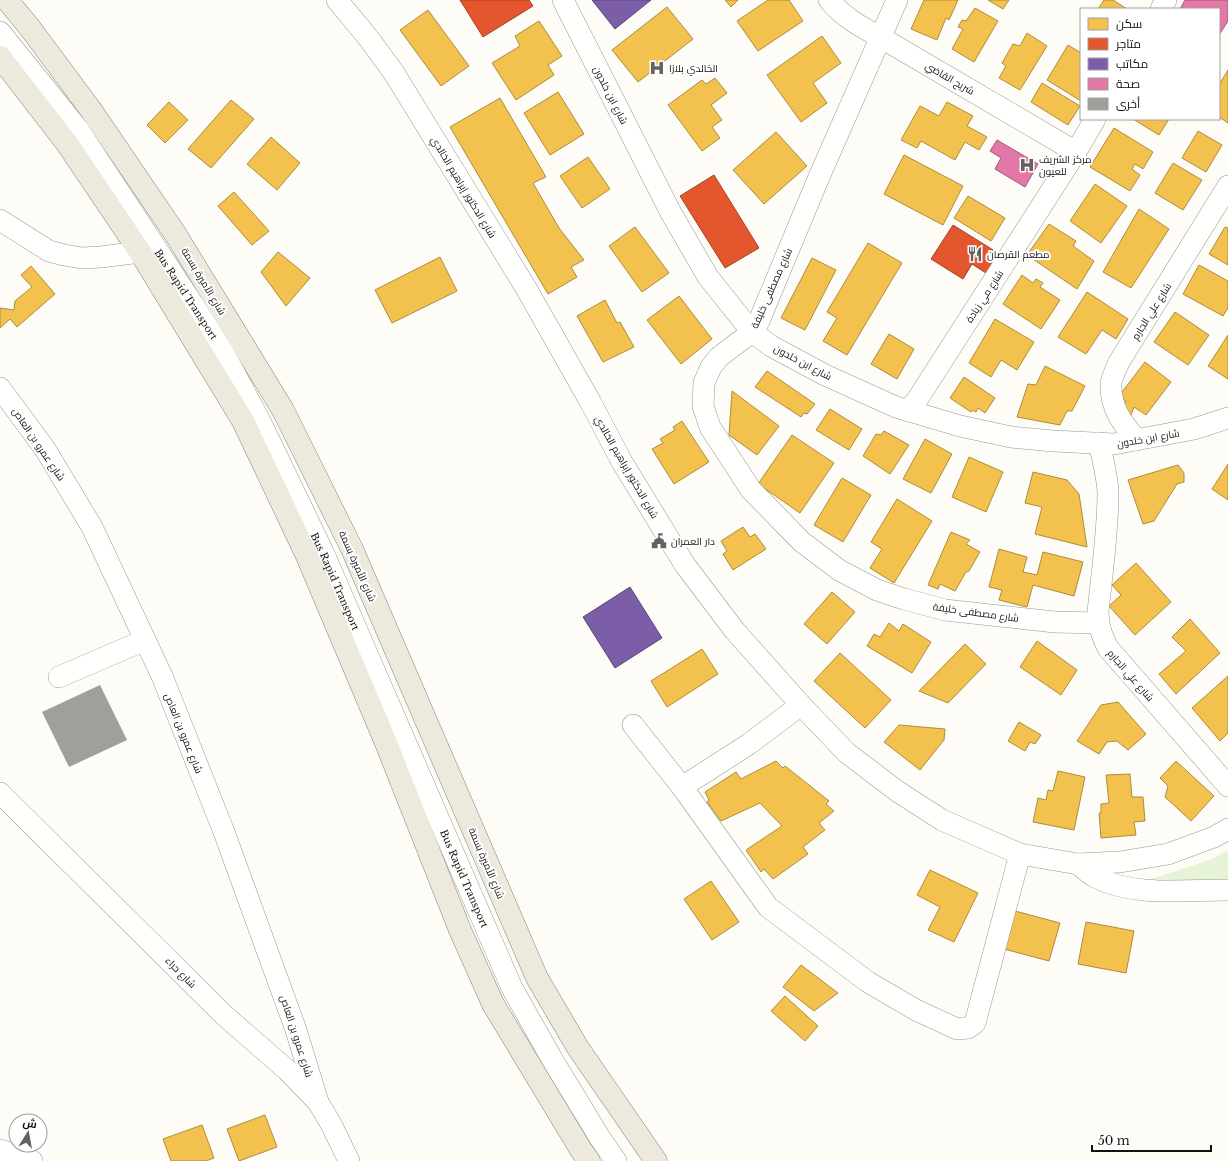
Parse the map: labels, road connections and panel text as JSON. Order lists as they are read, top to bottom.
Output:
{
  "streets": {
    "main road": ["شارع الأميرة بسمة"],
    "street": [
      "شريح القاضي",
      "شارع ابن خلدون",
      "شارع الدكتور إبراهيم الخالدي",
      "شارع مصطفى خليفة",
      "Bus Rapid Transport",
      "شارع مي زيادة",
      "شارع علي الجارم",
      "شارع عمرو بن العاص",
      "شارع حراء"
    ]
  },
  "crossings": [
    ["شريح القاضي", "شارع مصطفى خليفة"],
    ["شريح القاضي", "شارع مي زيادة"],
    ["شارع ابن خلدون", "شارع مصطفى خليفة"],
    ["شارع ابن خلدون", "شارع مي زيادة"],
    ["شارع ابن خلدون", "شارع علي الجارم"],
    ["شارع مصطفى خليفة", "شارع علي الجارم"],
    ["شارع عمرو بن العاص", "شارع حراء"]
  ],
  "places": {
    "hospital": ["الخالدي بلازا", "مركز الشريف للعيون"],
    "restaurant": ["مطعم القرصان"],
    "public building": ["دار العمران"]
  },
  "legend": [
    "سكن",
    "متاجر",
    "مكاتب",
    "صحة",
    "أخرى"
  ],
  "scale_bar": "50 m",
  "north": "top"
}
